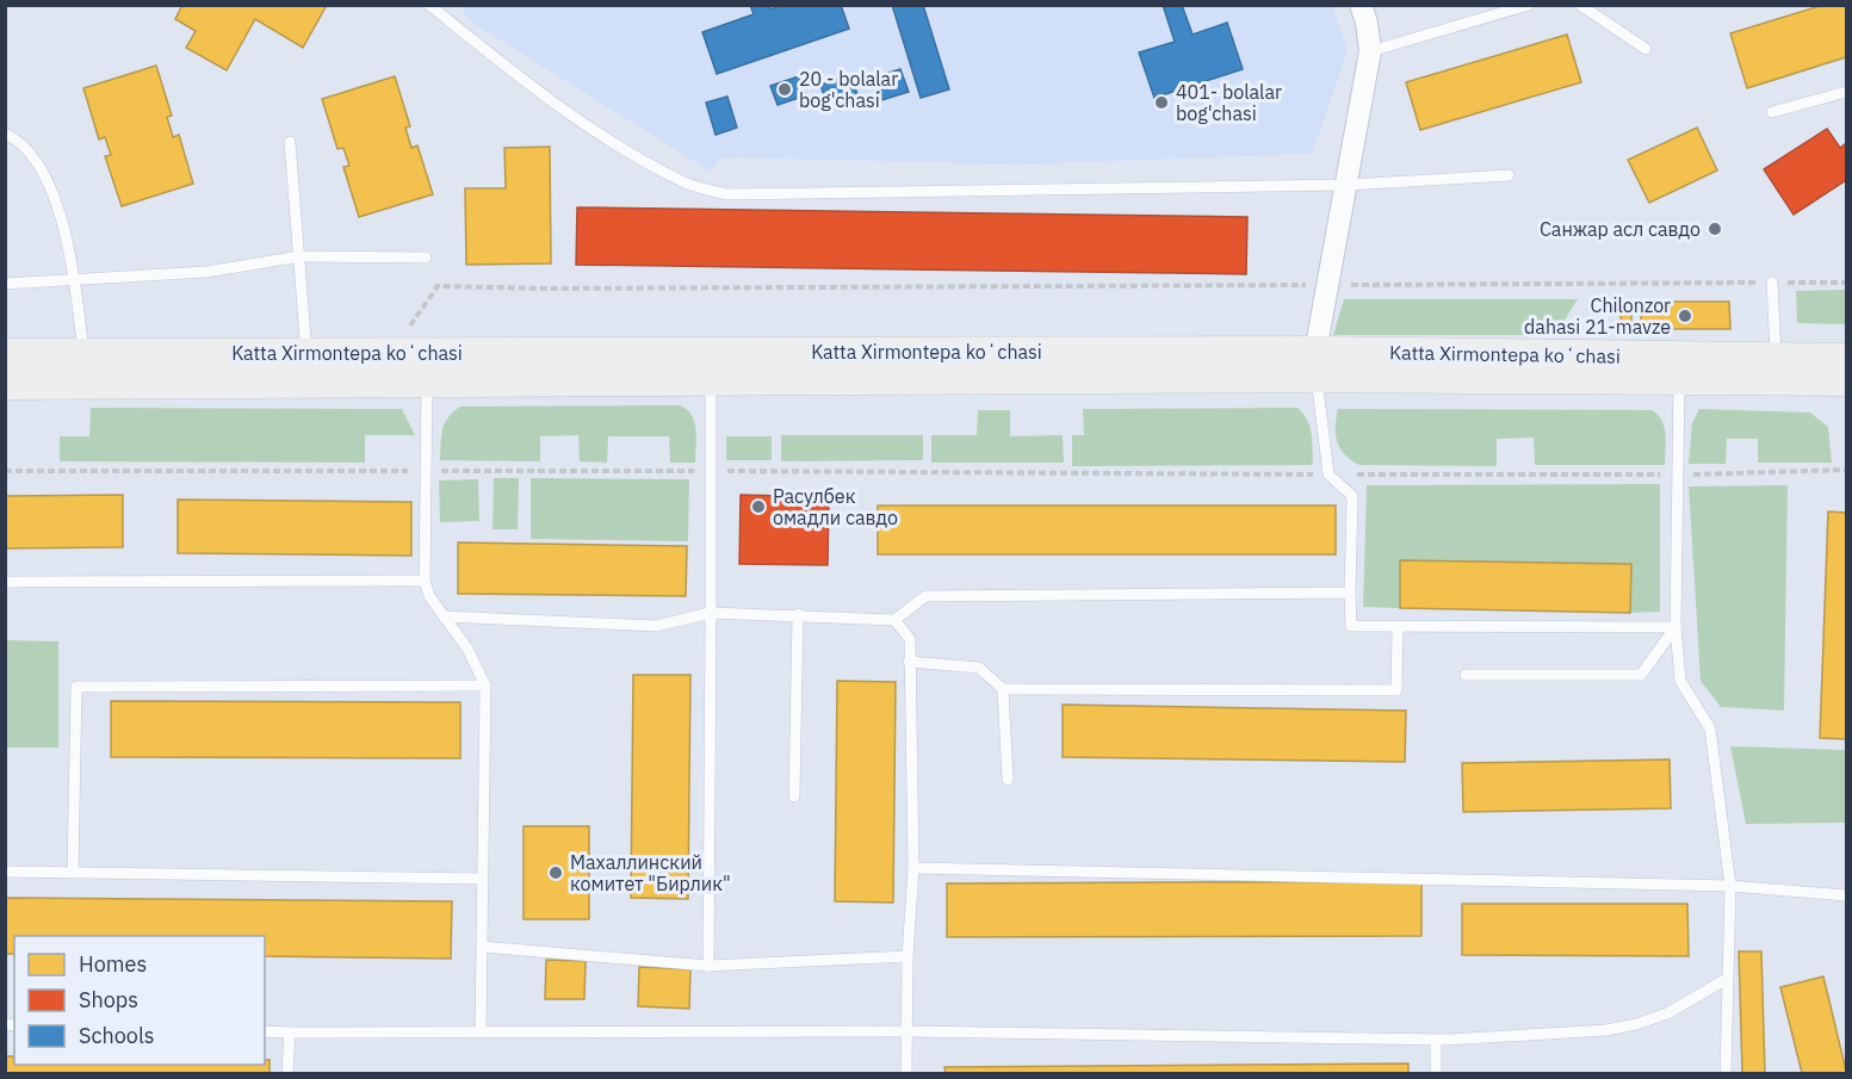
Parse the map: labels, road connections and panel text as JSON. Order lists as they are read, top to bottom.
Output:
{
  "streets": {
    "main road": ["Katta Xirmontepa koʻchasi"]
  },
  "places": [
    "20 - bolalar bog'chasi",
    "401- bolalar bog'chasi",
    "Санжар асл савдо",
    "Chilonzor dahasi 21-mavze",
    "Расулбек омадли савдо",
    "Махаллинский комитет \"Бирлик\""
  ],
  "legend": ["Homes", "Shops", "Schools"]
}
